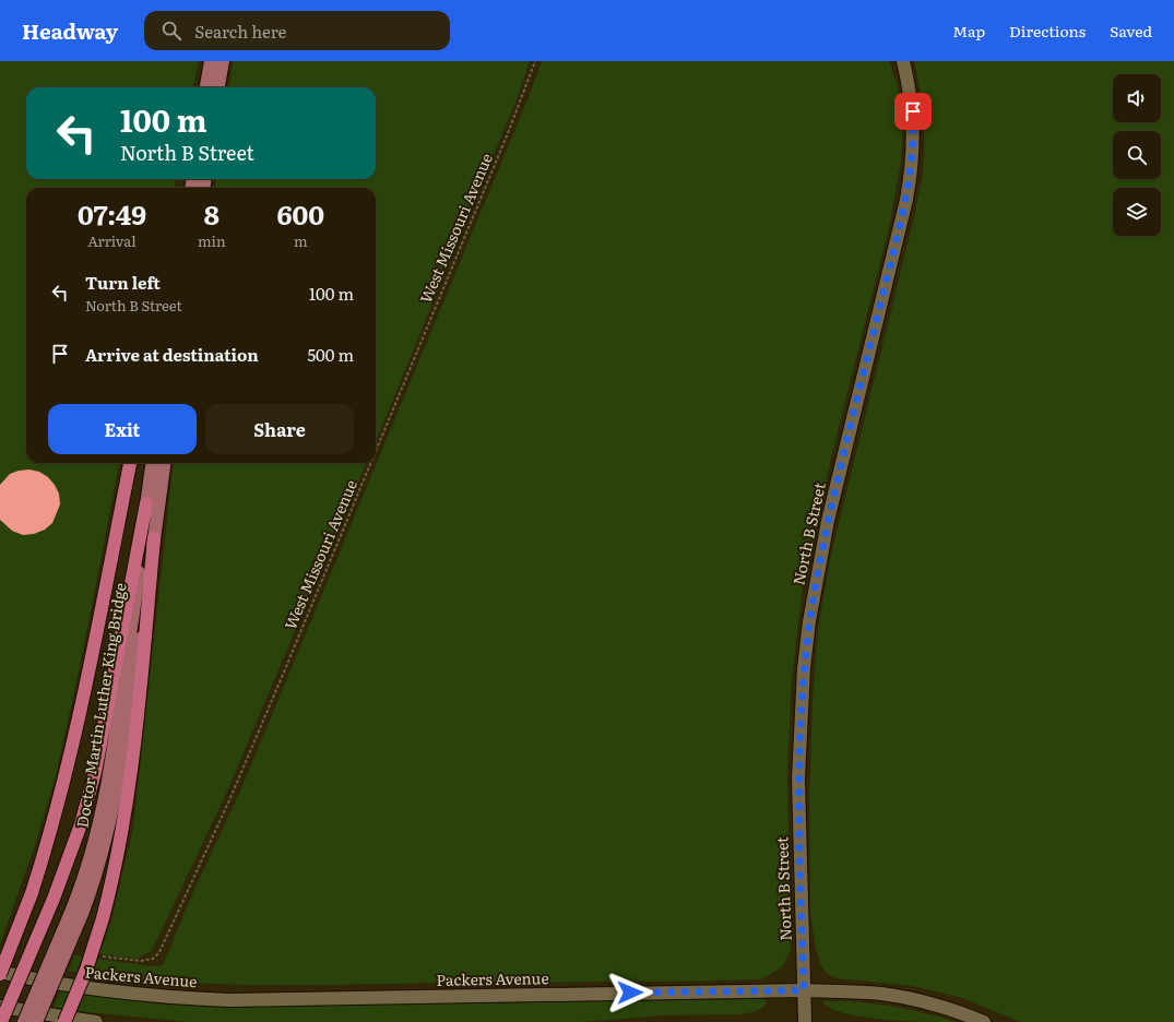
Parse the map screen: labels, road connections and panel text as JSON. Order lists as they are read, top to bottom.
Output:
{
  "streets": {
    "main road": ["North B Street", "Doctor Martin Luther King Bridge", "Packers Avenue"],
    "path": ["West Missouri Avenue"]
  },
  "crossings": [
    ["North B Street", "Packers Avenue"]
  ],
  "page": {
    "header": "Headway",
    "search": "Search here",
    "nav": ["Map", "Directions", "Saved"],
    "turn": ["100 m", "North B Street"],
    "eta": [
      "07:49",
      "Arrival",
      "8",
      "min",
      "600",
      "m"
    ],
    "list": [
      {
        "name": "Turn left",
        "note": "North B Street",
        "value": "100 m"
      },
      {
        "name": "Arrive at destination",
        "value": "500 m"
      }
    ],
    "buttons": ["Exit", "Share"]
  }
}
